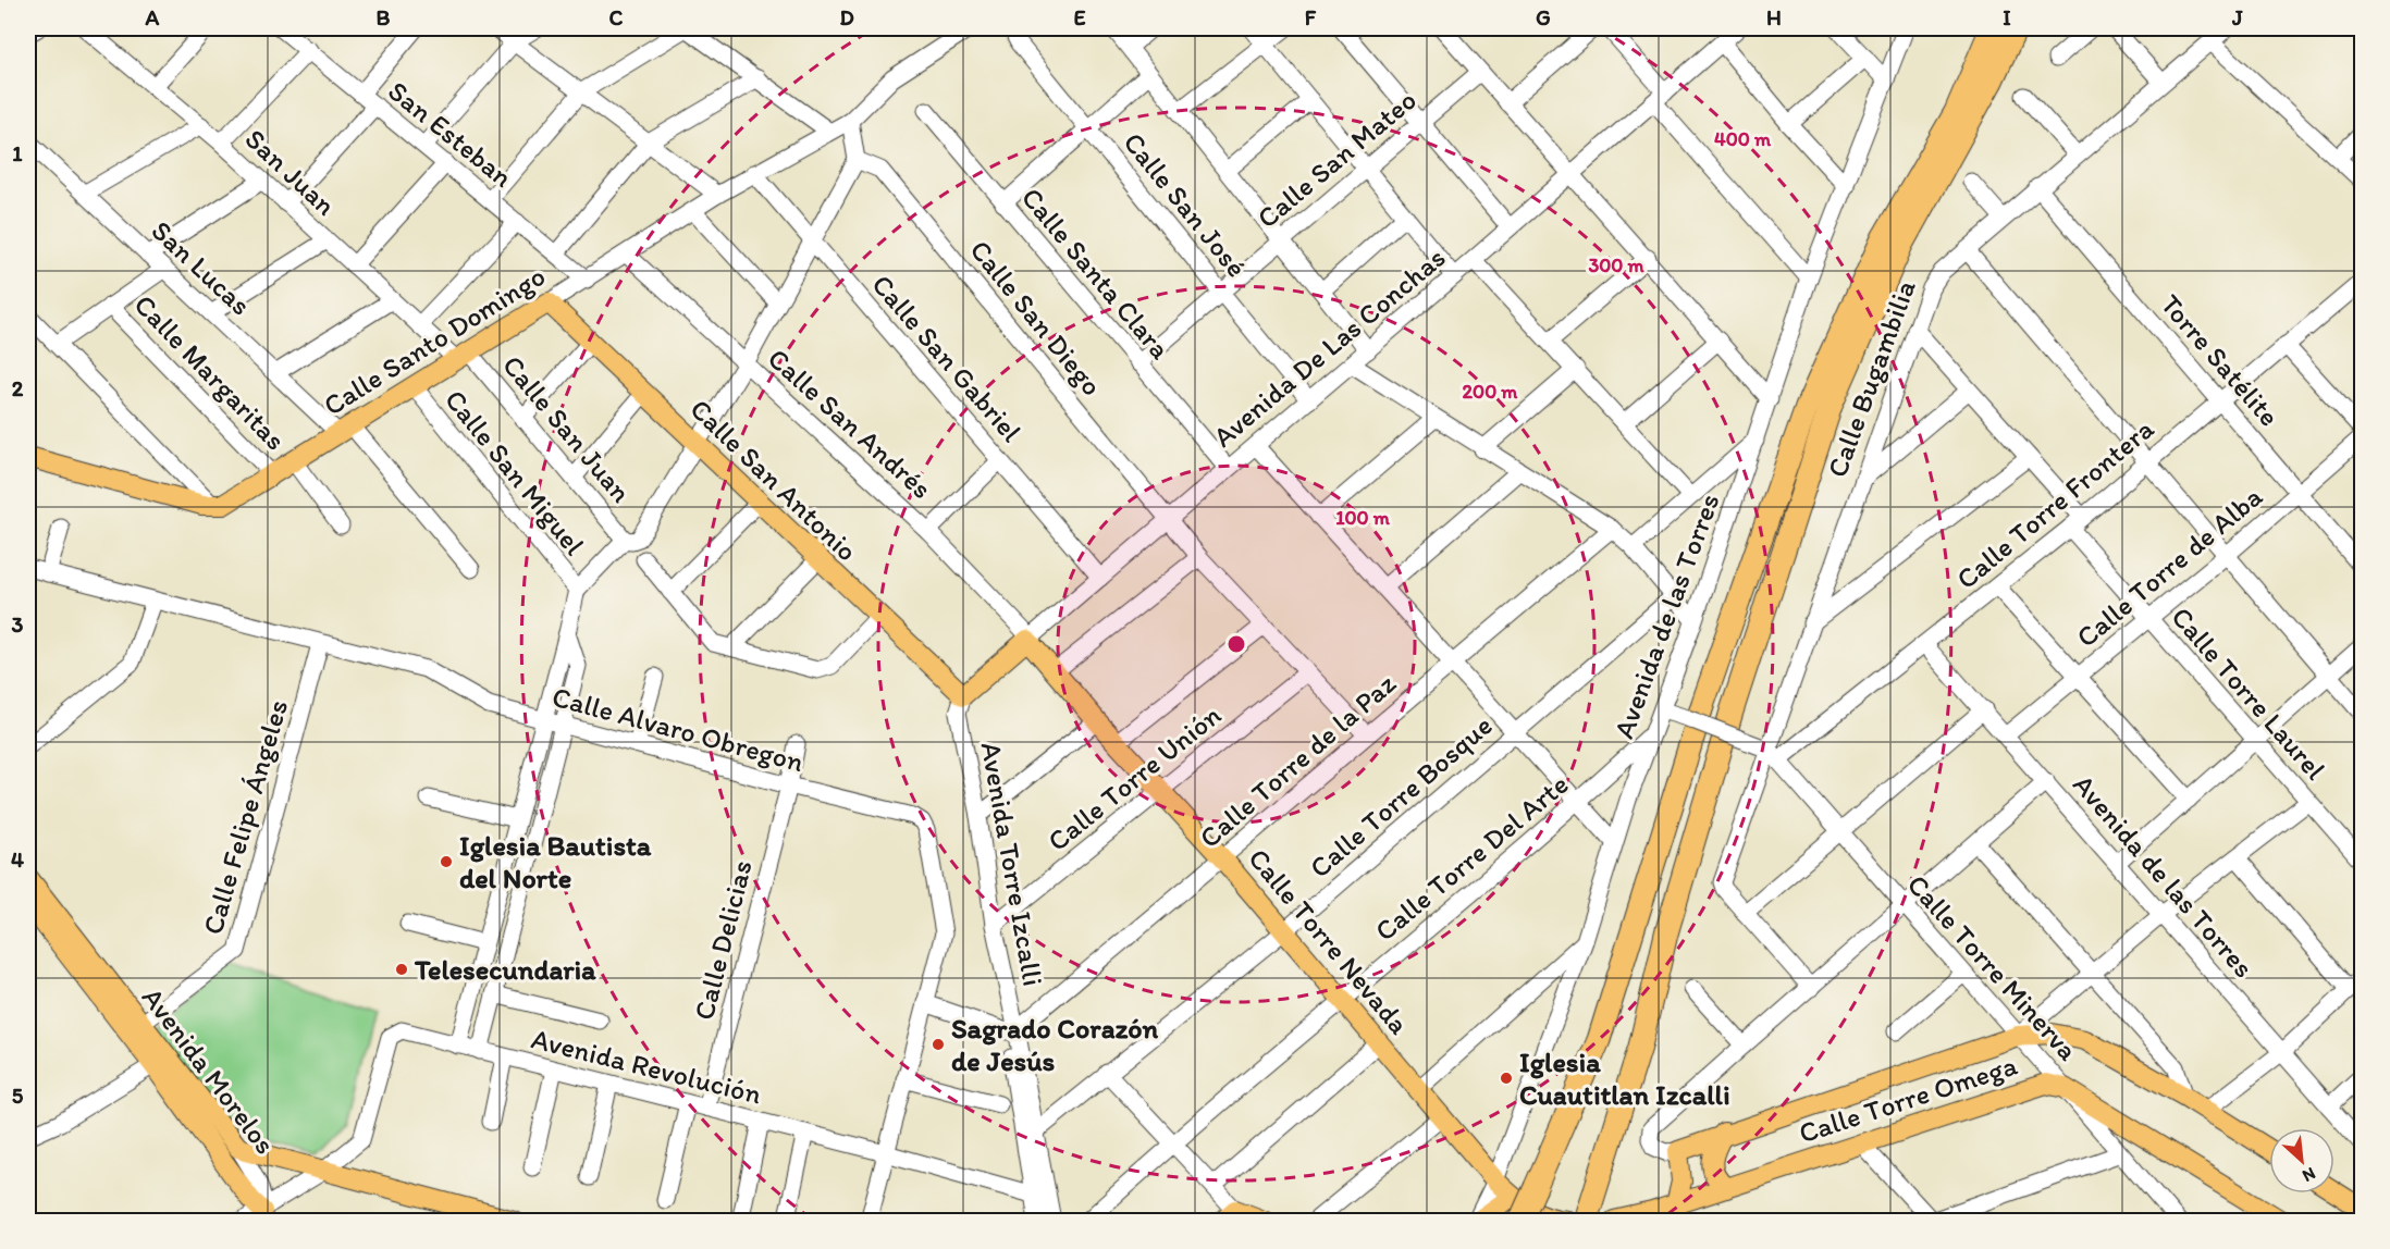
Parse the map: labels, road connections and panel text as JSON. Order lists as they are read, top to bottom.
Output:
{
  "streets": {
    "main road": [
      "Calle Santo Domingo",
      "Avenida De Las Conchas",
      "Calle San Antonio",
      "Calle Torre Nevada",
      "Avenida Morelos",
      "Calle Torre Omega"
    ],
    "street": [
      "San Esteban",
      "Calle San Mateo",
      "San Juan",
      "Calle San José",
      "San Lucas",
      "Calle Santa Clara",
      "Calle San Diego",
      "Calle San Gabriel",
      "Torre Satélite",
      "Calle Margaritas",
      "Calle Bugambilia",
      "Calle San Andrés",
      "Calle San Juan",
      "Calle San Miguel",
      "Calle Torre Frontera",
      "Calle Torre de Alba",
      "Avenida de las Torres",
      "Calle Torre Laurel",
      "Calle Alvaro Obregon",
      "Calle Torre de la Paz",
      "Calle Torre Unión",
      "Calle Torre Bosque",
      "Calle Felipe Ángeles",
      "Calle Torre Del Arte",
      "Avenida Torre Izcalli",
      "Calle Delicias",
      "Calle Torre Minerva",
      "Avenida Revolución"
    ]
  },
  "crossings": [
    ["San Esteban", "Calle Santo Domingo"],
    ["Calle San Mateo", "Calle San José"],
    ["Calle San Mateo", "Calle Santa Clara"],
    ["San Juan", "Calle Santo Domingo"],
    ["San Juan", "Calle San Juan"],
    ["Calle San José", "Avenida De Las Conchas"],
    ["San Lucas", "Calle Santo Domingo"],
    ["Calle Santa Clara", "Avenida De Las Conchas"],
    ["Calle San Diego", "Avenida De Las Conchas"],
    ["Calle San Diego", "Calle Torre de la Paz"],
    ["Calle San Diego", "Calle Torre Unión"],
    ["Calle Santo Domingo", "Calle San Gabriel"],
    ["Calle Santo Domingo", "Calle Margaritas"],
    ["Calle Santo Domingo", "Calle San Andrés"],
    ["Calle Santo Domingo", "Calle San Juan"],
    ["Calle Santo Domingo", "Calle San Miguel"],
    ["Calle Santo Domingo", "Calle San Antonio"],
    ["Avenida De Las Conchas", "Calle San Gabriel"],
    ["Avenida De Las Conchas", "Calle San Andrés"],
    ["Avenida De Las Conchas", "Calle San Antonio"],
    ["Avenida De Las Conchas", "Avenida Torre Izcalli"],
    ["Avenida De Las Conchas", "Calle Torre Nevada"],
    ["Torre Satélite", "Calle Bugambilia"],
    ["Torre Satélite", "Calle Torre Frontera"],
    ["Torre Satélite", "Calle Torre de Alba"],
    ["Calle Bugambilia", "Calle Torre Frontera"],
    ["Calle Bugambilia", "Calle Torre Laurel"],
    ["Calle Bugambilia", "Calle Torre Minerva"],
    ["Calle San Andrés", "Calle Torre Nevada"],
    ["Calle San Antonio", "Avenida Torre Izcalli"],
    ["Calle Torre Frontera", "Avenida de las Torres"],
    ["Calle Torre Frontera", "Calle Torre Laurel"],
    ["Calle Torre Frontera", "Calle Torre Minerva"],
    ["Calle Torre de Alba", "Avenida de las Torres"],
    ["Calle Torre de Alba", "Calle Torre Laurel"],
    ["Avenida de las Torres", "Calle Torre Del Arte"],
    ["Avenida de las Torres", "Calle Torre Nevada"],
    ["Calle Alvaro Obregon", "Calle Felipe Ángeles"],
    ["Calle Alvaro Obregon", "Calle Delicias"],
    ["Calle Alvaro Obregon", "Avenida Revolución"],
    ["Calle Torre de la Paz", "Avenida Torre Izcalli"],
    ["Calle Torre de la Paz", "Calle Torre Nevada"],
    ["Calle Torre Unión", "Avenida Torre Izcalli"],
    ["Calle Torre Unión", "Calle Torre Nevada"],
    ["Calle Torre Bosque", "Avenida Torre Izcalli"],
    ["Calle Torre Bosque", "Calle Torre Nevada"],
    ["Calle Felipe Ángeles", "Avenida Morelos"],
    ["Calle Torre Del Arte", "Calle Torre Nevada"],
    ["Calle Delicias", "Avenida Revolución"],
    ["Calle Torre Minerva", "Calle Torre Omega"]
  ],
  "places": [
    "Iglesia Bautista del Norte",
    "Telesecundaria",
    "Sagrado Corazón de Jesús",
    "Iglesia Cuautitlan Izcalli"
  ],
  "north": "bottom right",
  "grid": {
    "columns": [
      "A",
      "B",
      "C",
      "D",
      "E",
      "F",
      "G",
      "H",
      "I",
      "J"
    ],
    "rows": [
      "1",
      "2",
      "3",
      "4",
      "5"
    ]
  },
  "rings": [
    "400 m",
    "300 m",
    "200 m",
    "100 m"
  ]
}
